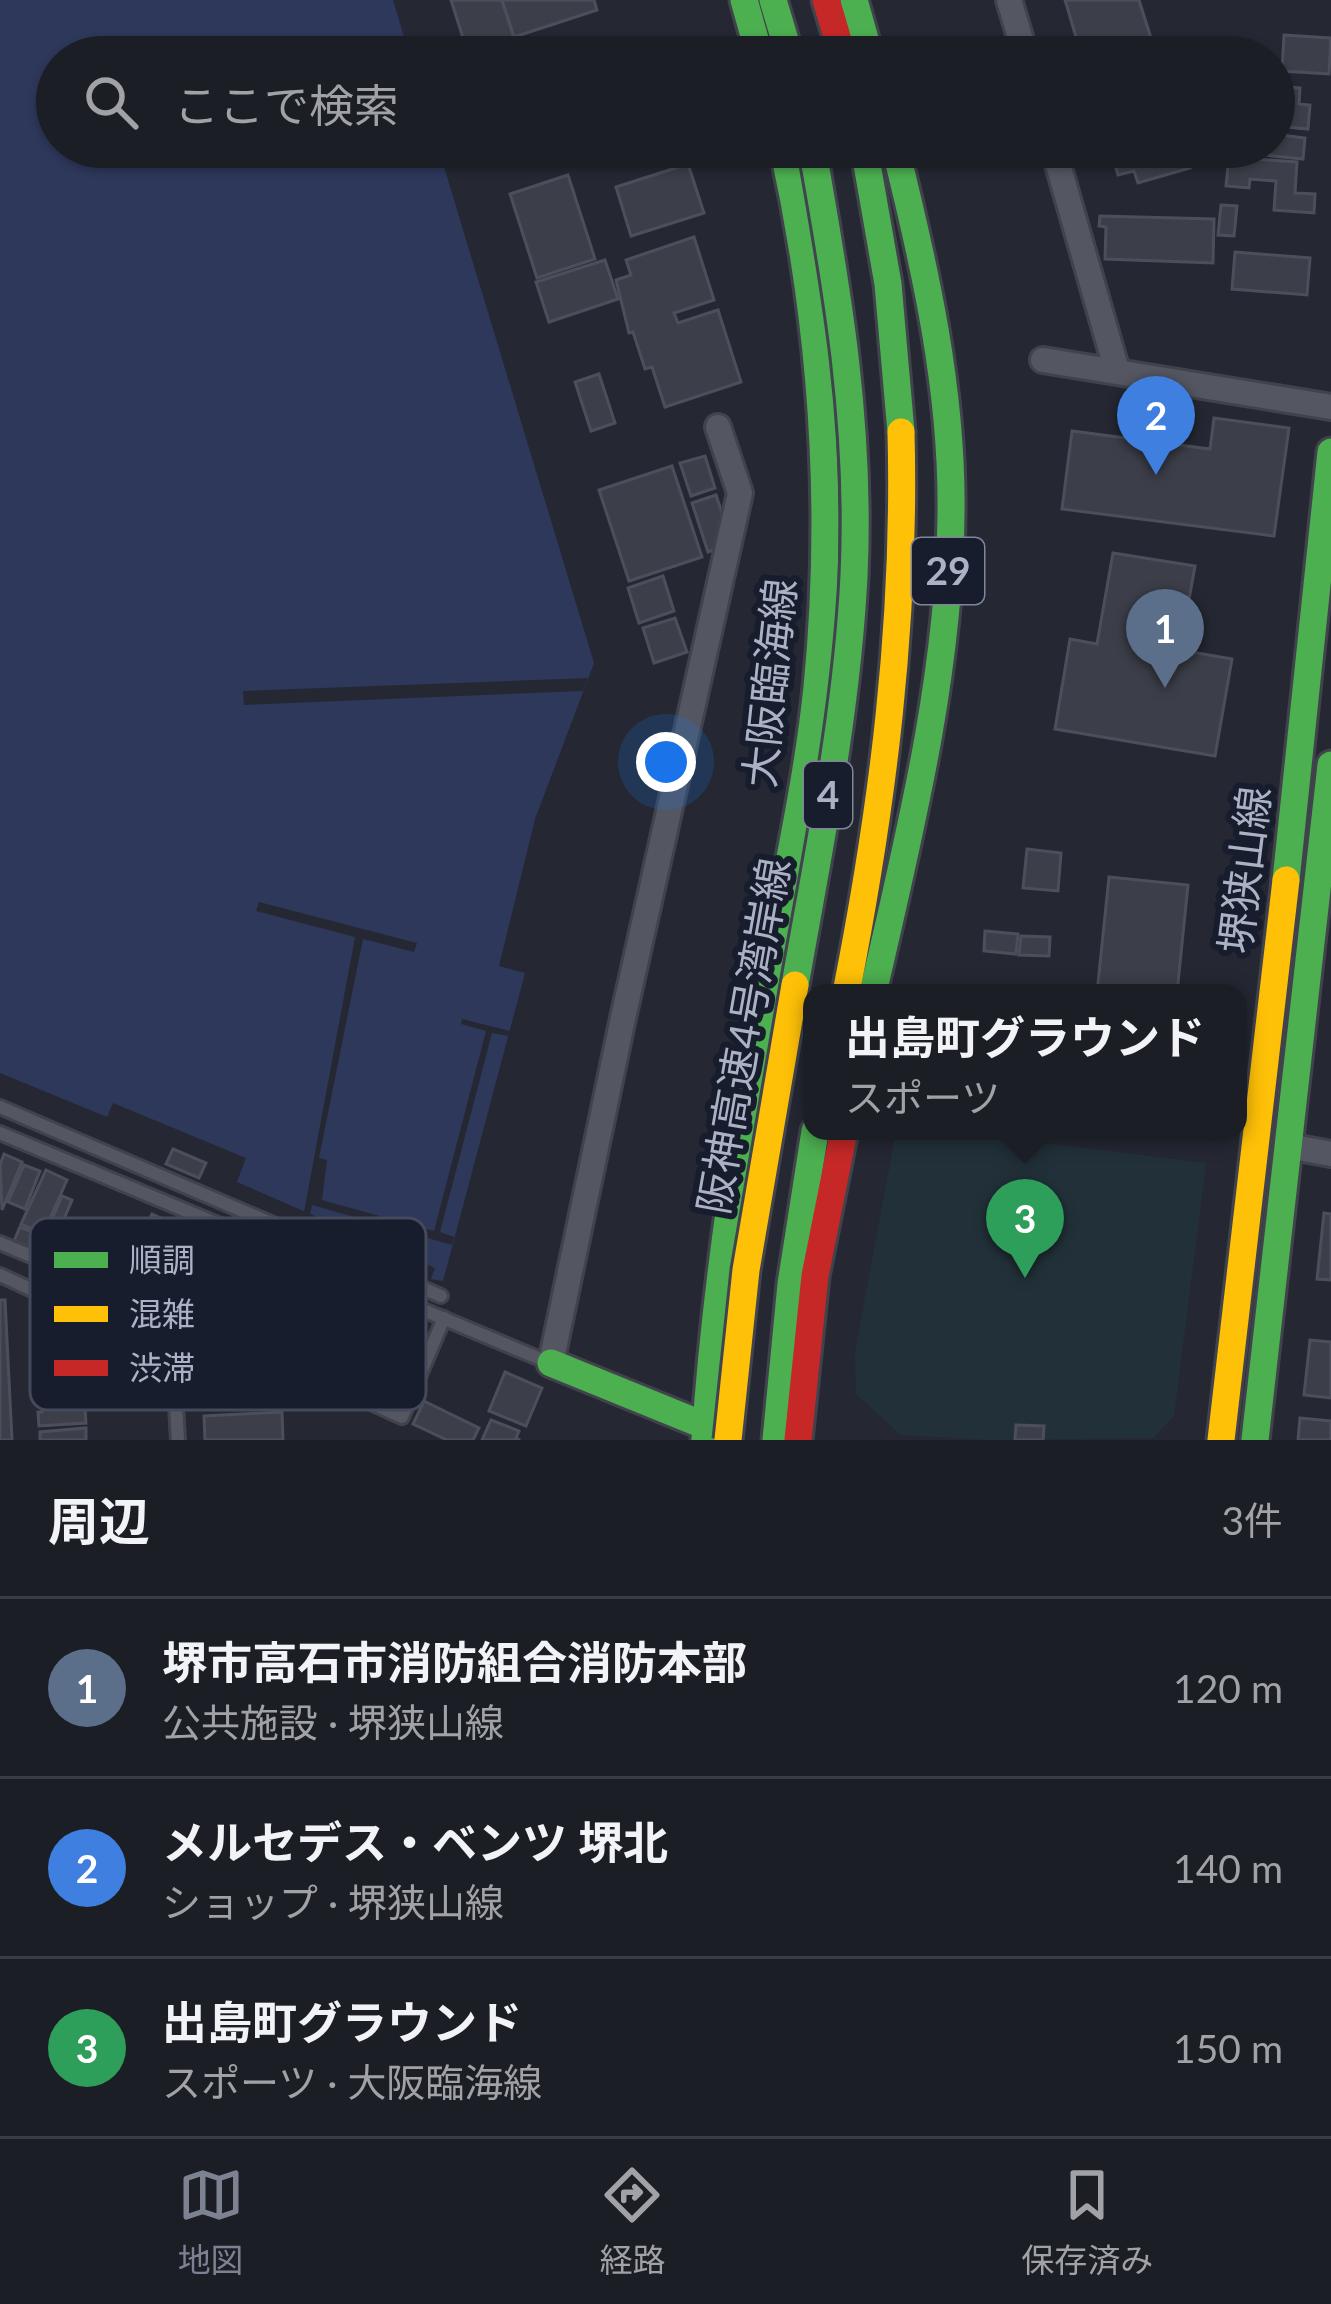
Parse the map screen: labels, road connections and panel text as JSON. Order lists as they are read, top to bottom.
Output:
{
  "streets": {
    "main road": [
      "29",
      "大阪臨海線",
      "4",
      "堺狭山線",
      "阪神高速4号湾岸線"
    ]
  },
  "crossings": [
    ["大阪臨海線", "阪神高速4号湾岸線"]
  ],
  "legend": ["順調", "混雑", "渋滞"],
  "page": {
    "search": "ここで検索",
    "pins": ["2", "1", "3"],
    "popup": ["出島町グラウンド", "スポーツ"],
    "heading": ["周辺", "3件"],
    "list": [
      {
        "mark": "1",
        "name": "堺市高石市消防組合消防本部",
        "note": "公共施設 · 堺狭山線",
        "value": "120 m"
      },
      {
        "mark": "2",
        "name": "メルセデス・ベンツ 堺北",
        "note": "ショップ · 堺狭山線",
        "value": "140 m"
      },
      {
        "mark": "3",
        "name": "出島町グラウンド",
        "note": "スポーツ · 大阪臨海線",
        "value": "150 m"
      }
    ],
    "nav": ["地図", "経路", "保存済み"]
  }
}
